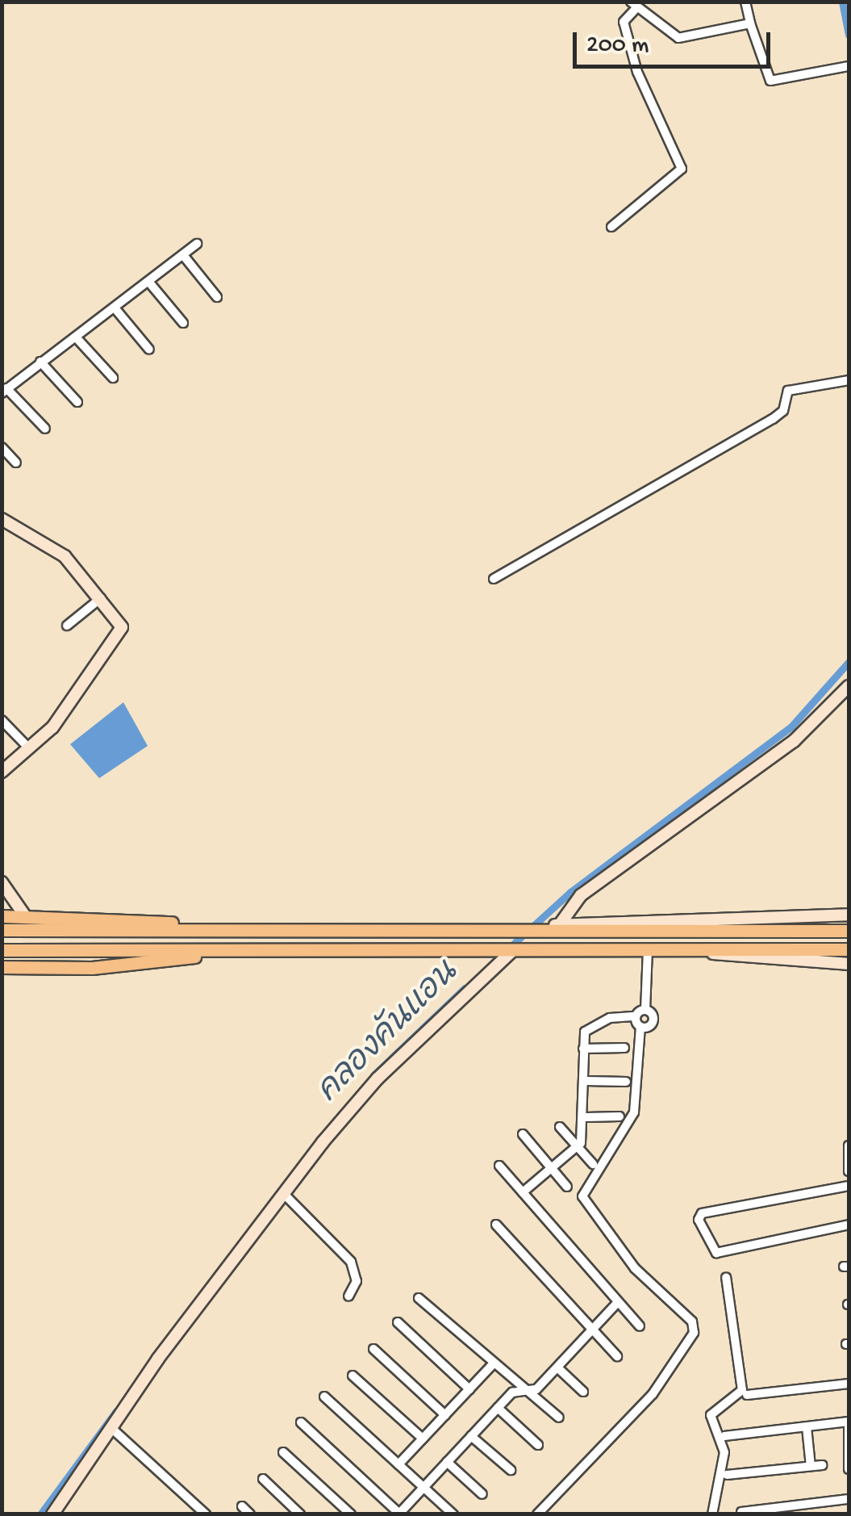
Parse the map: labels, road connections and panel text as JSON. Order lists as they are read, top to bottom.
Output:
{
  "water": ["คลองคันแอน"],
  "scale_bar": "200 m"
}
